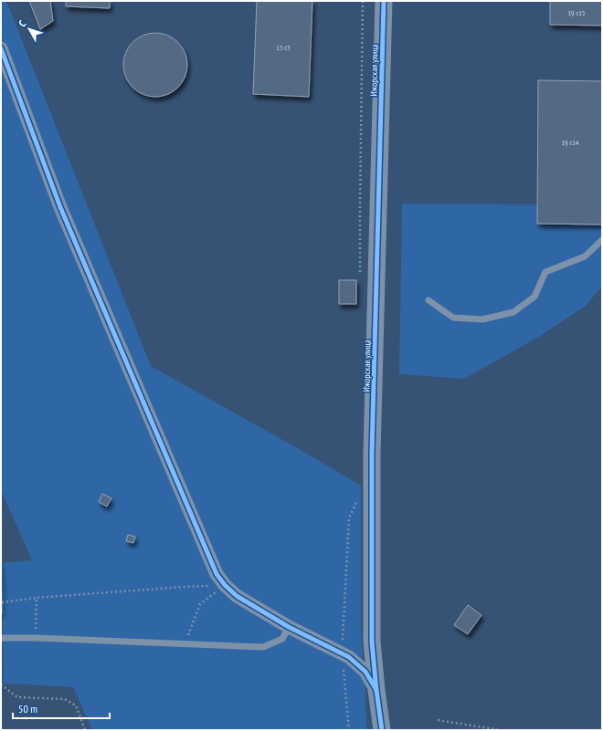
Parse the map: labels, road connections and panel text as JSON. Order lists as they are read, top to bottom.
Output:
{
  "streets": {
    "street": ["Ижорская улица"]
  },
  "house_numbers": ["19 с15", "13 с3", "19 с14"],
  "scale_bar": "50 m",
  "north": "top left"
}
